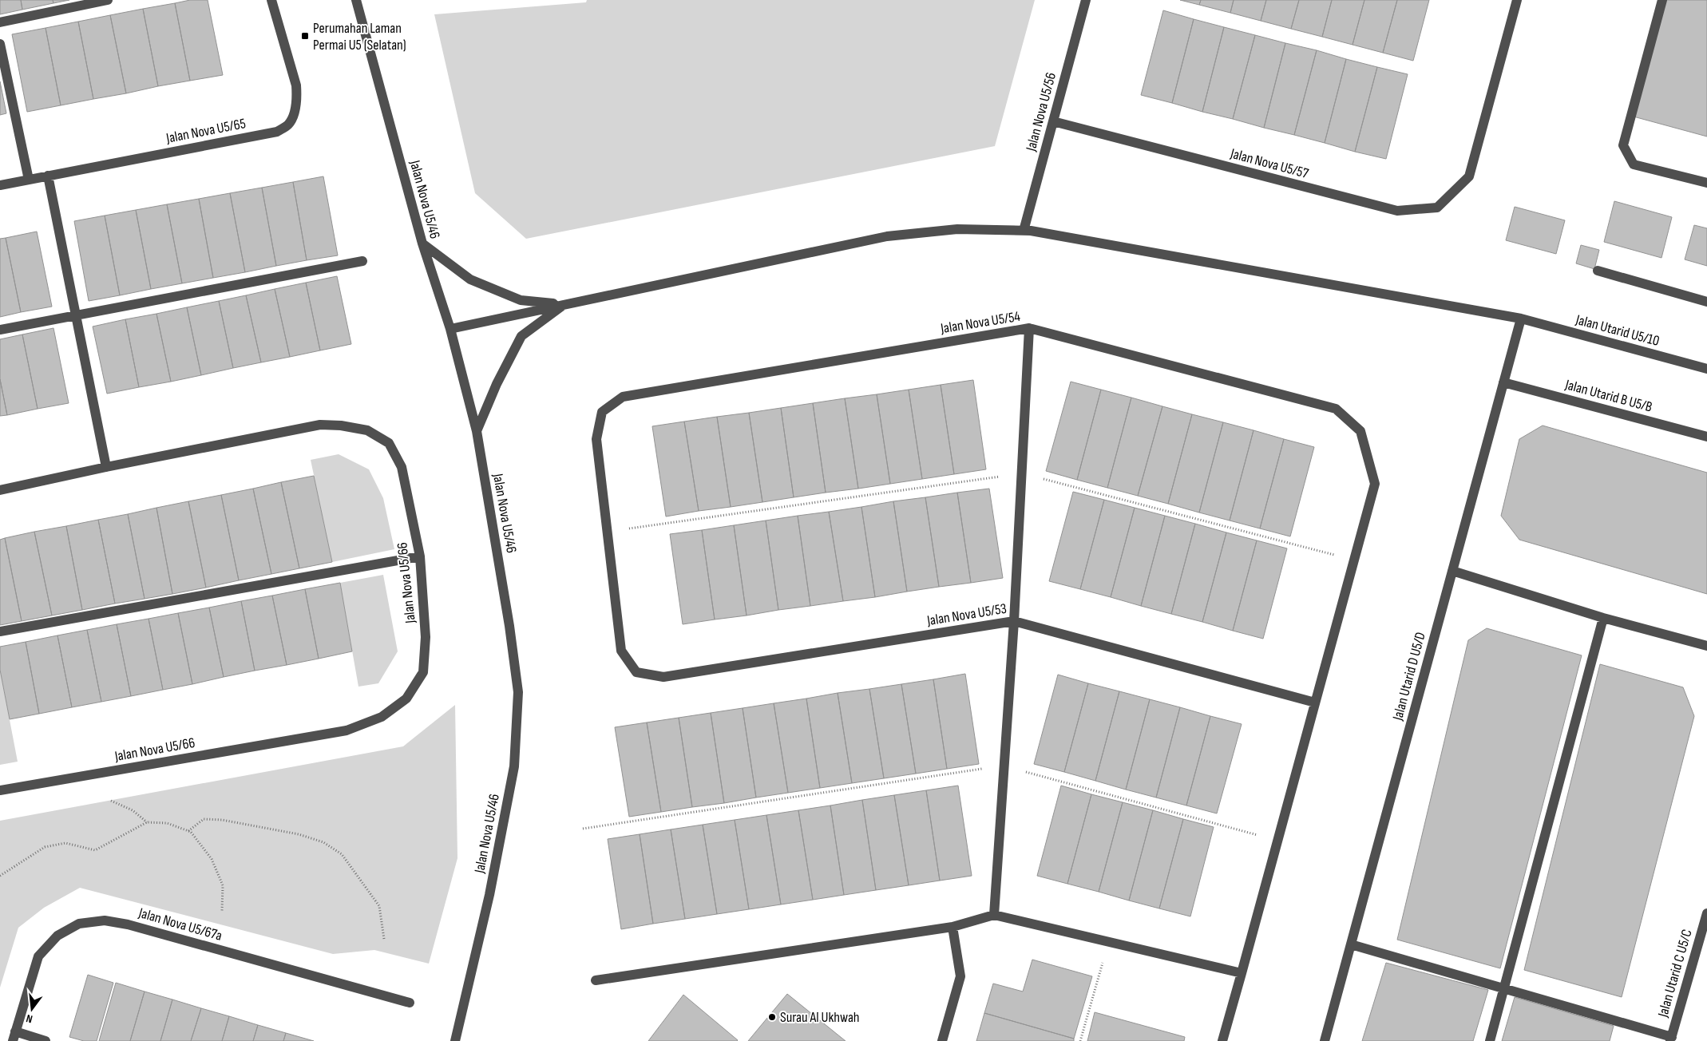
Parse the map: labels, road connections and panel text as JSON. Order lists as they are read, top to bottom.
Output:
{
  "streets": {
    "street": [
      "Jalan Nova U5/56",
      "Jalan Nova U5/65",
      "Jalan Nova U5/57",
      "Jalan Nova U5/46",
      "Jalan Nova U5/54",
      "Jalan Utarid U5/10",
      "Jalan Utarid B U5/B",
      "Jalan Nova U5/66",
      "Jalan Nova U5/53",
      "Jalan Utarid D U5/D",
      "Jalan Nova U5/67a",
      "Jalan Utarid C U5/C"
    ]
  },
  "crossings": [
    ["Jalan Nova U5/56", "Jalan Nova U5/57"],
    ["Jalan Nova U5/56", "Jalan Utarid U5/10"],
    ["Jalan Nova U5/46", "Jalan Utarid U5/10"],
    ["Jalan Nova U5/54", "Jalan Nova U5/53"],
    ["Jalan Utarid U5/10", "Jalan Utarid D U5/D"],
    ["Jalan Utarid B U5/B", "Jalan Utarid D U5/D"]
  ],
  "places": {
    "transit": ["Perumahan Laman Permai U5 (Selatan)"],
    "other": ["Surau Al Ukhwah"]
  },
  "north": "bottom"
}
